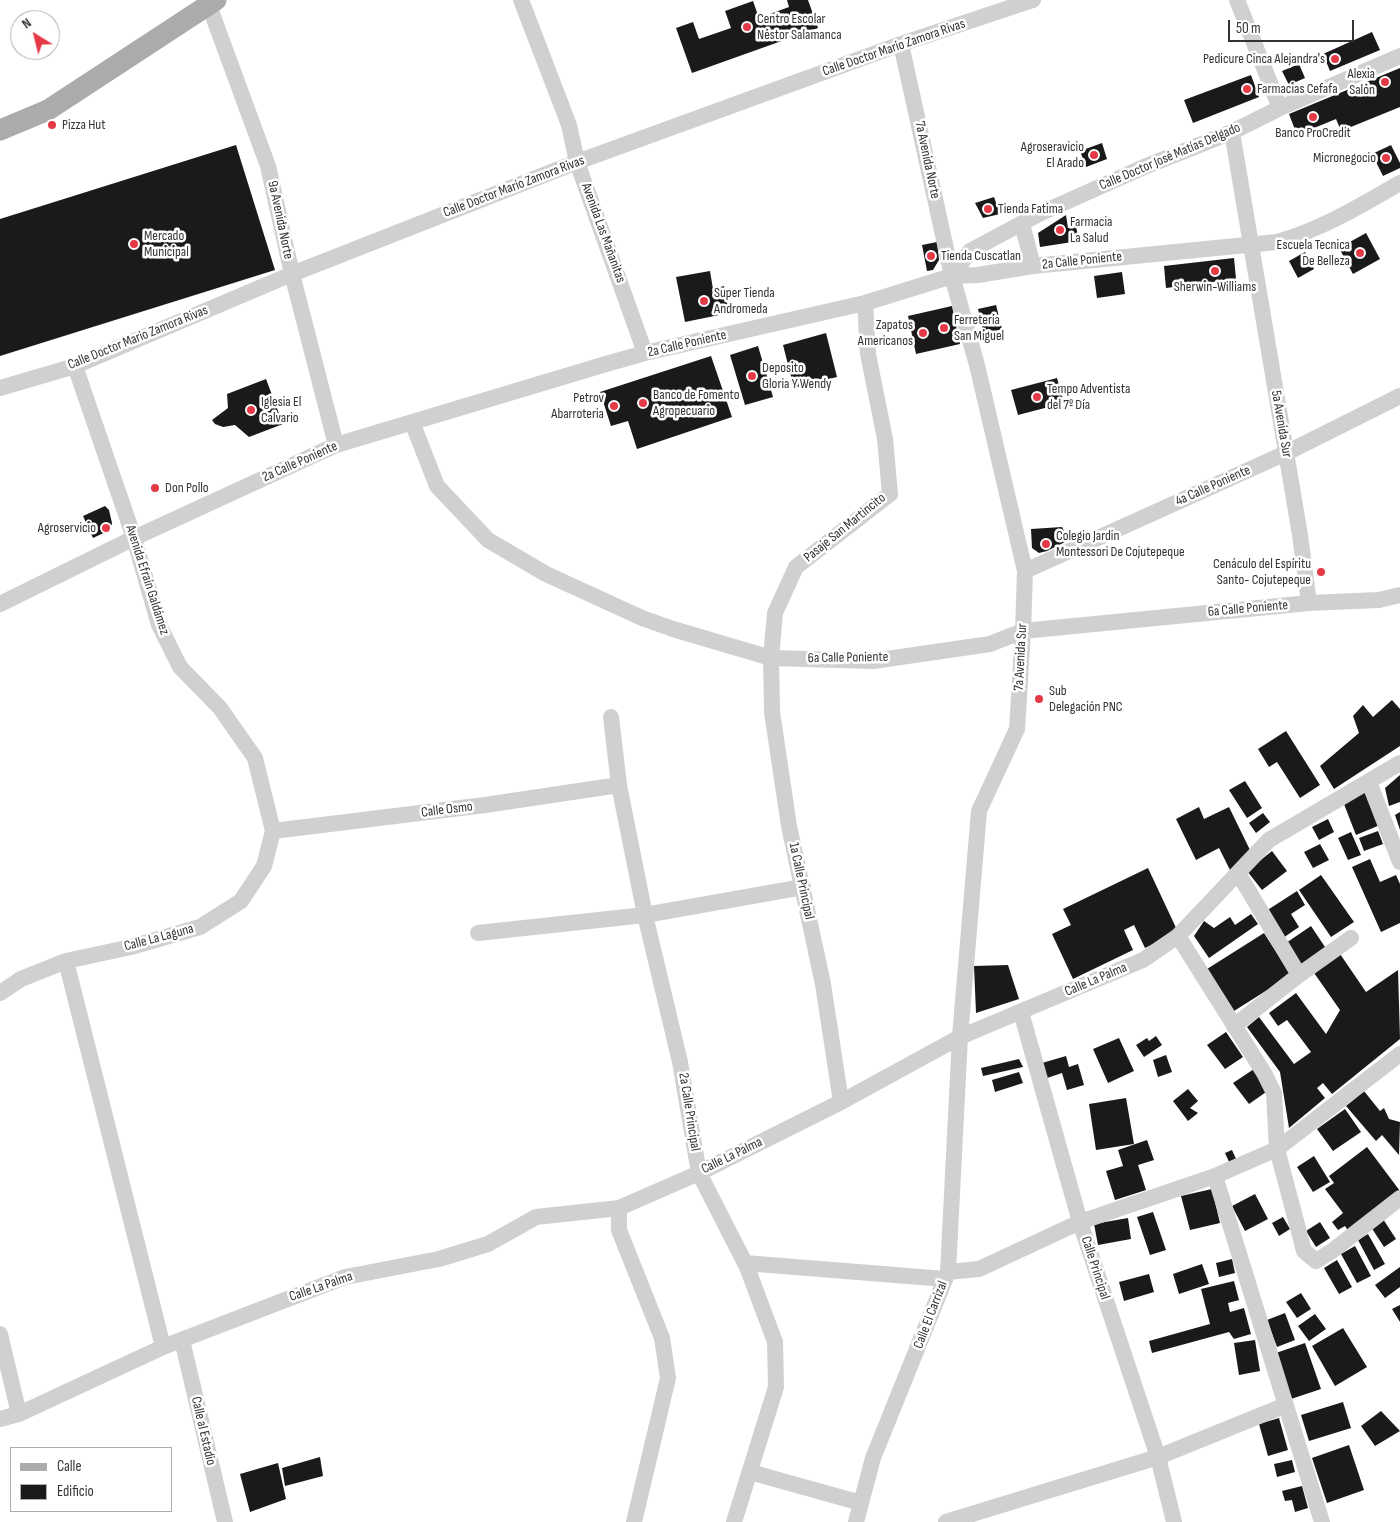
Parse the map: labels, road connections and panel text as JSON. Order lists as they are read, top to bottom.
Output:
{
  "streets": {
    "street": [
      "Calle Doctor Mario Zamora Rivas",
      "Calle Doctor José Matías Delgado",
      "7a Avenida Norte",
      "9a Avenida Norte",
      "Avenida Las Mañanitas",
      "2a Calle Poniente",
      "5a Avenida Sur",
      "4a Calle Poniente",
      "Pasaje San Martincito",
      "Avenida Efraín Galdámez",
      "6a Calle Poniente",
      "7a Avenida Sur",
      "Calle Osmo",
      "1a Calle Principal",
      "Calle La Laguna",
      "Calle La Palma",
      "2a Calle Principal",
      "Calle Principal",
      "Calle El Carrizal",
      "Calle al Estadio"
    ]
  },
  "crossings": [
    ["Calle Doctor Mario Zamora Rivas", "7a Avenida Norte"],
    ["Calle Doctor Mario Zamora Rivas", "9a Avenida Norte"],
    ["Calle Doctor Mario Zamora Rivas", "Avenida Las Mañanitas"],
    ["Calle Doctor Mario Zamora Rivas", "Avenida Efraín Galdámez"],
    ["Calle Doctor José Matías Delgado", "7a Avenida Norte"],
    ["Calle Doctor José Matías Delgado", "2a Calle Poniente"],
    ["Calle Doctor José Matías Delgado", "5a Avenida Sur"],
    ["Calle Doctor José Matías Delgado", "7a Avenida Sur"],
    ["7a Avenida Norte", "2a Calle Poniente"],
    ["7a Avenida Norte", "7a Avenida Sur"],
    ["9a Avenida Norte", "2a Calle Poniente"],
    ["Avenida Las Mañanitas", "2a Calle Poniente"],
    ["2a Calle Poniente", "5a Avenida Sur"],
    ["2a Calle Poniente", "Pasaje San Martincito"],
    ["2a Calle Poniente", "Avenida Efraín Galdámez"],
    ["2a Calle Poniente", "6a Calle Poniente"],
    ["2a Calle Poniente", "7a Avenida Sur"],
    ["5a Avenida Sur", "4a Calle Poniente"],
    ["5a Avenida Sur", "6a Calle Poniente"],
    ["4a Calle Poniente", "7a Avenida Sur"],
    ["Pasaje San Martincito", "6a Calle Poniente"],
    ["Pasaje San Martincito", "1a Calle Principal"],
    ["Avenida Efraín Galdámez", "Calle Osmo"],
    ["Avenida Efraín Galdámez", "Calle La Laguna"],
    ["6a Calle Poniente", "7a Avenida Sur"],
    ["6a Calle Poniente", "1a Calle Principal"],
    ["7a Avenida Sur", "Calle La Palma"],
    ["7a Avenida Sur", "Calle El Carrizal"],
    ["Calle Osmo", "Calle La Laguna"],
    ["Calle Osmo", "2a Calle Principal"],
    ["1a Calle Principal", "Calle La Palma"],
    ["Calle La Palma", "2a Calle Principal"],
    ["Calle La Palma", "Calle Principal"],
    ["Calle La Palma", "Calle El Carrizal"],
    ["Calle La Palma", "Calle al Estadio"]
  ],
  "places": [
    "Centro Escolar Néstor Salamanca",
    "Pedicure Cinca Alejandra's",
    "Alexia Salón",
    "Farmacias Cefafa",
    "Banco ProCredit",
    "Pizza Hut",
    "Agroseravicio El Arado",
    "Micronegocio",
    "Tienda Fatima",
    "Farmacia La Salud",
    "Mercado Municipal",
    "Escuela Tecnica De Belleza",
    "Tienda Cuscatlan",
    "Sherwin-Williams",
    "Super Tienda Andromeda",
    "Ferretería San Miguel",
    "Zapatos Americanos",
    "Deposito Gloria Y Wendy",
    "Tempo Adventista del 7º Día",
    "Banco de Fomento Agropecuario",
    "Petrov Abarroteria",
    "Iglesia El Calvario",
    "Don Pollo",
    "Agroservicio",
    "Colegio Jardin Montessori De Cojutepeque",
    "Cenáculo del Espíritu Santo- Cojutepeque",
    "Sub Delegación PNC"
  ],
  "legend": ["Calle", "Edificio"],
  "scale_bar": "50 m",
  "north": "top left"
}
